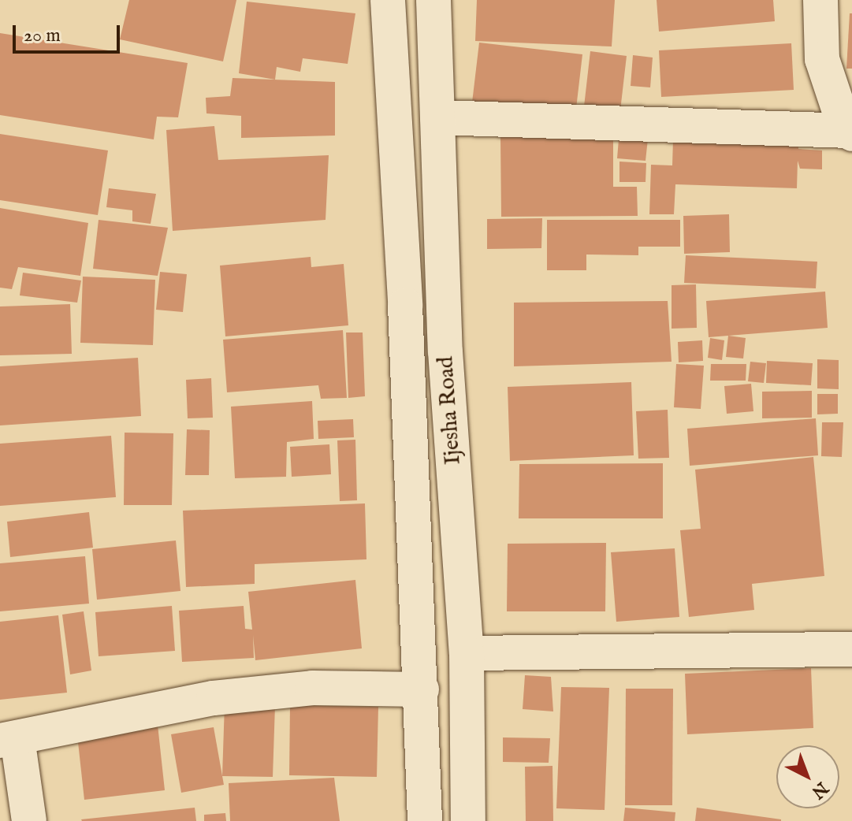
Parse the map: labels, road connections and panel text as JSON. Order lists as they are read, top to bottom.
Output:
{
  "streets": {
    "main road": ["Ijesha Road"]
  },
  "scale_bar": "20 m",
  "north": "bottom right"
}
